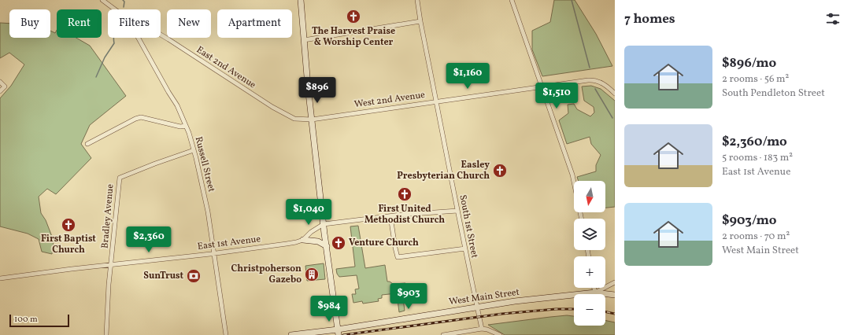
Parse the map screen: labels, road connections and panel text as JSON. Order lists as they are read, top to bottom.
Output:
{
  "streets": {
    "main road": ["West Main Street"],
    "street": [
      "East 2nd Avenue",
      "West 2nd Avenue",
      "Russell Street",
      "Bradley Avenue",
      "South 1st Street",
      "East 1st Avenue"
    ]
  },
  "crossings": [
    ["East 2nd Avenue", "West 2nd Avenue"],
    ["West 2nd Avenue", "South 1st Street"],
    ["Russell Street", "Bradley Avenue"],
    ["Russell Street", "East 1st Avenue"],
    ["Bradley Avenue", "East 1st Avenue"],
    ["South 1st Street", "West Main Street"]
  ],
  "places": {
    "church": [
      "The Harvest Praise & Worship Center",
      "Easley Presbyterian Church",
      "First United Methodist Church",
      "First Baptist Church",
      "Venture Church"
    ],
    "building": ["Christpoherson Gazebo"],
    "bank": ["SunTrust"]
  },
  "scale_bar": "100 m",
  "north": "bottom",
  "page": {
    "heading": "7 homes",
    "chip": [
      "Buy",
      "Rent",
      "Filters",
      "New",
      "Apartment"
    ],
    "list": [
      {
        "name": "$896/mo",
        "note": "2 rooms · 56 m² · South Pendleton Street"
      },
      {
        "name": "$2,360/mo",
        "note": "5 rooms · 183 m² · East 1st Avenue"
      },
      {
        "name": "$903/mo",
        "note": "2 rooms · 70 m² · West Main Street"
      }
    ],
    "price": [
      "$1,160",
      "$896",
      "$1,510",
      "$1,040",
      "$2,360",
      "$903",
      "$984"
    ],
    "map_buttons": ["+", "−"],
    "scale": "100 m"
  }
}
